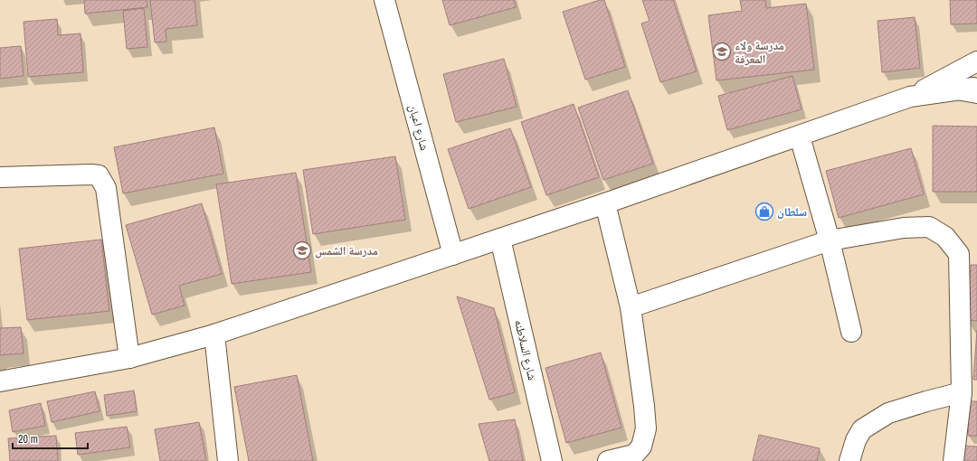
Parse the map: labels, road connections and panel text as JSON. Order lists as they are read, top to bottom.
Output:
{
  "streets": {
    "street": ["شارع اعبان", "شارع السلاطنه"]
  },
  "places": {
    "school or university": ["مدرسة ولاء المعرفة", "مدرسة الشمس"],
    "shop": ["سلطان"]
  },
  "scale_bar": "20 m"
}
